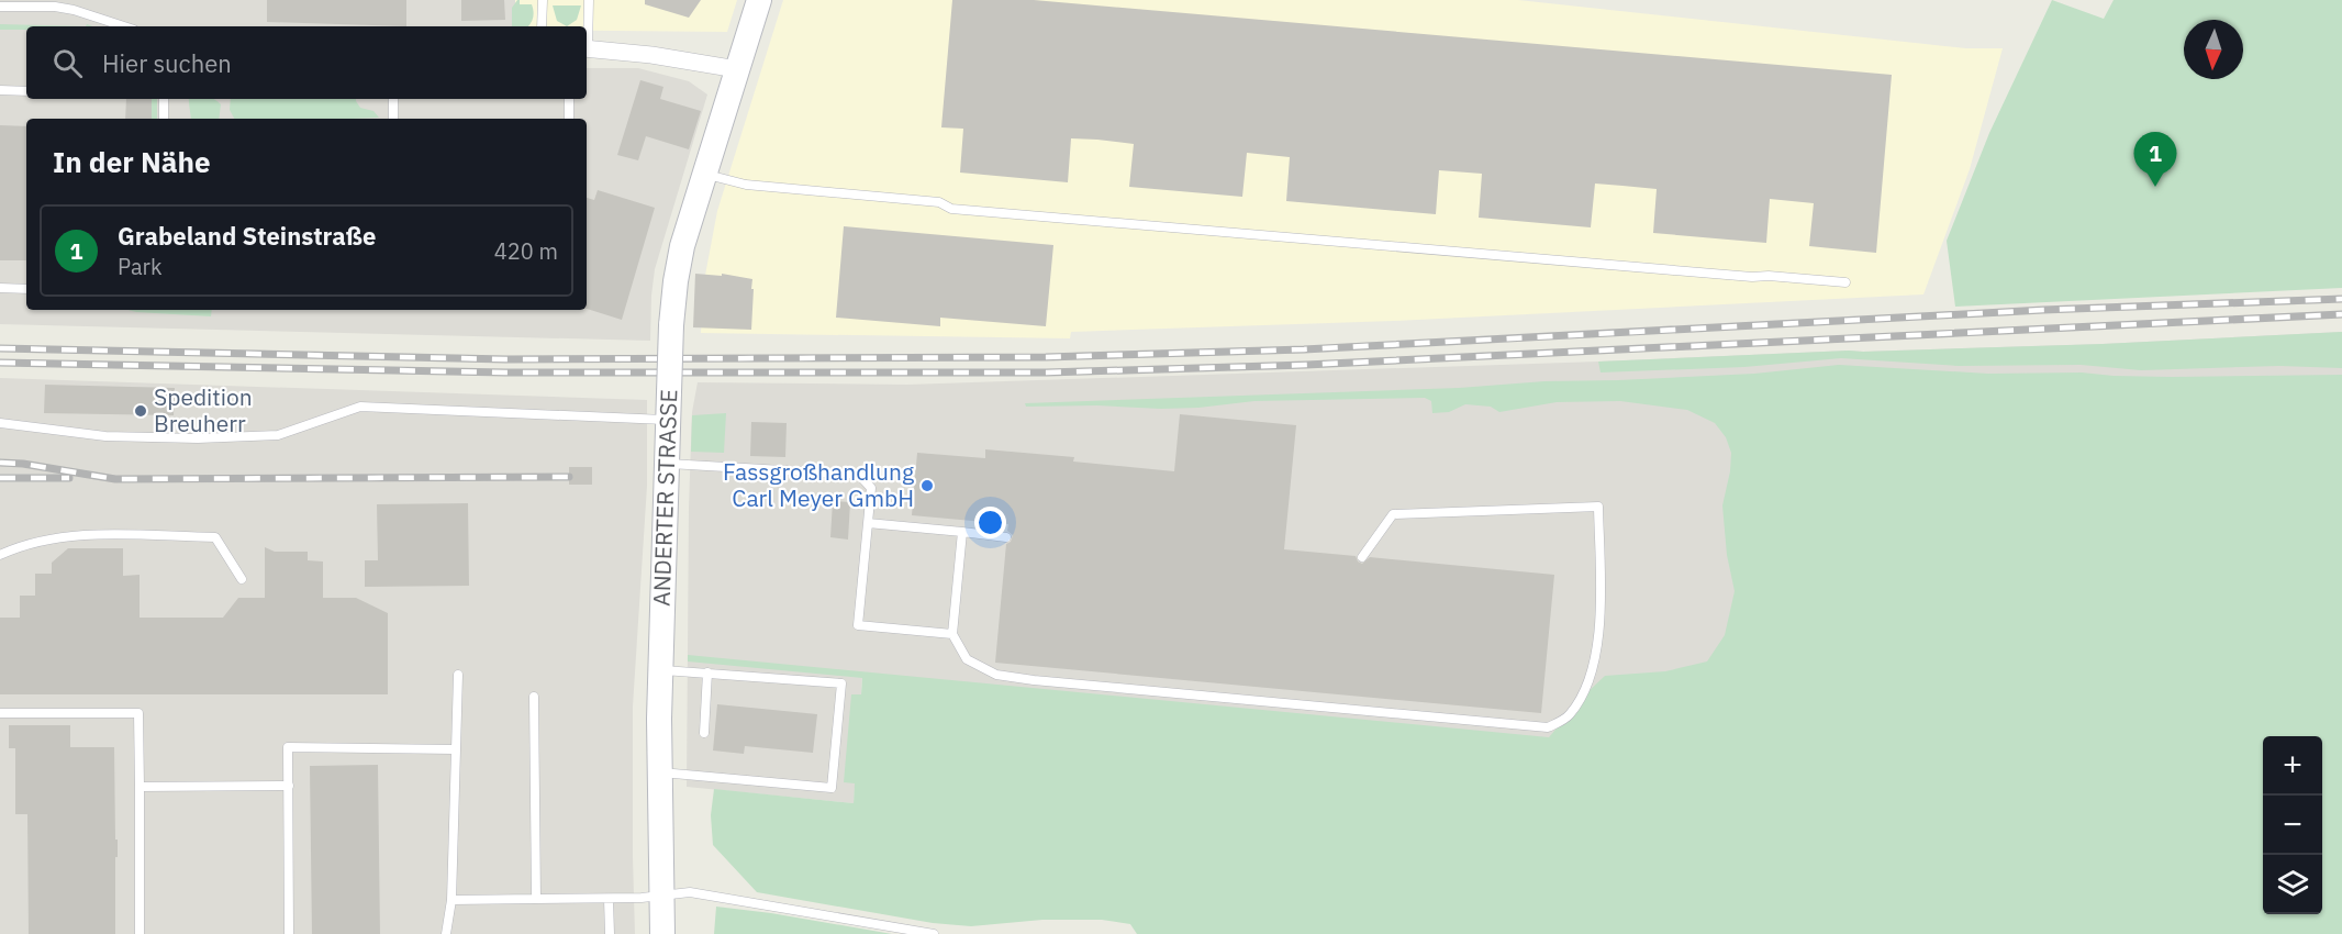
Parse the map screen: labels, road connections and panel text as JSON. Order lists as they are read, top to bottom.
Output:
{
  "streets": {
    "main road": ["ANDERTER STRASSE"]
  },
  "places": ["Spedition Breuherr", "Fassgroßhandlung Carl Meyer GmbH"],
  "north": "bottom",
  "page": {
    "search": "Hier suchen",
    "heading": "In der Nähe",
    "pins": "1",
    "list": [
      {
        "mark": "1",
        "name": "Grabeland Steinstraße",
        "note": "Park",
        "value": "420 m"
      }
    ],
    "map_buttons": ["+", "−"]
  }
}
